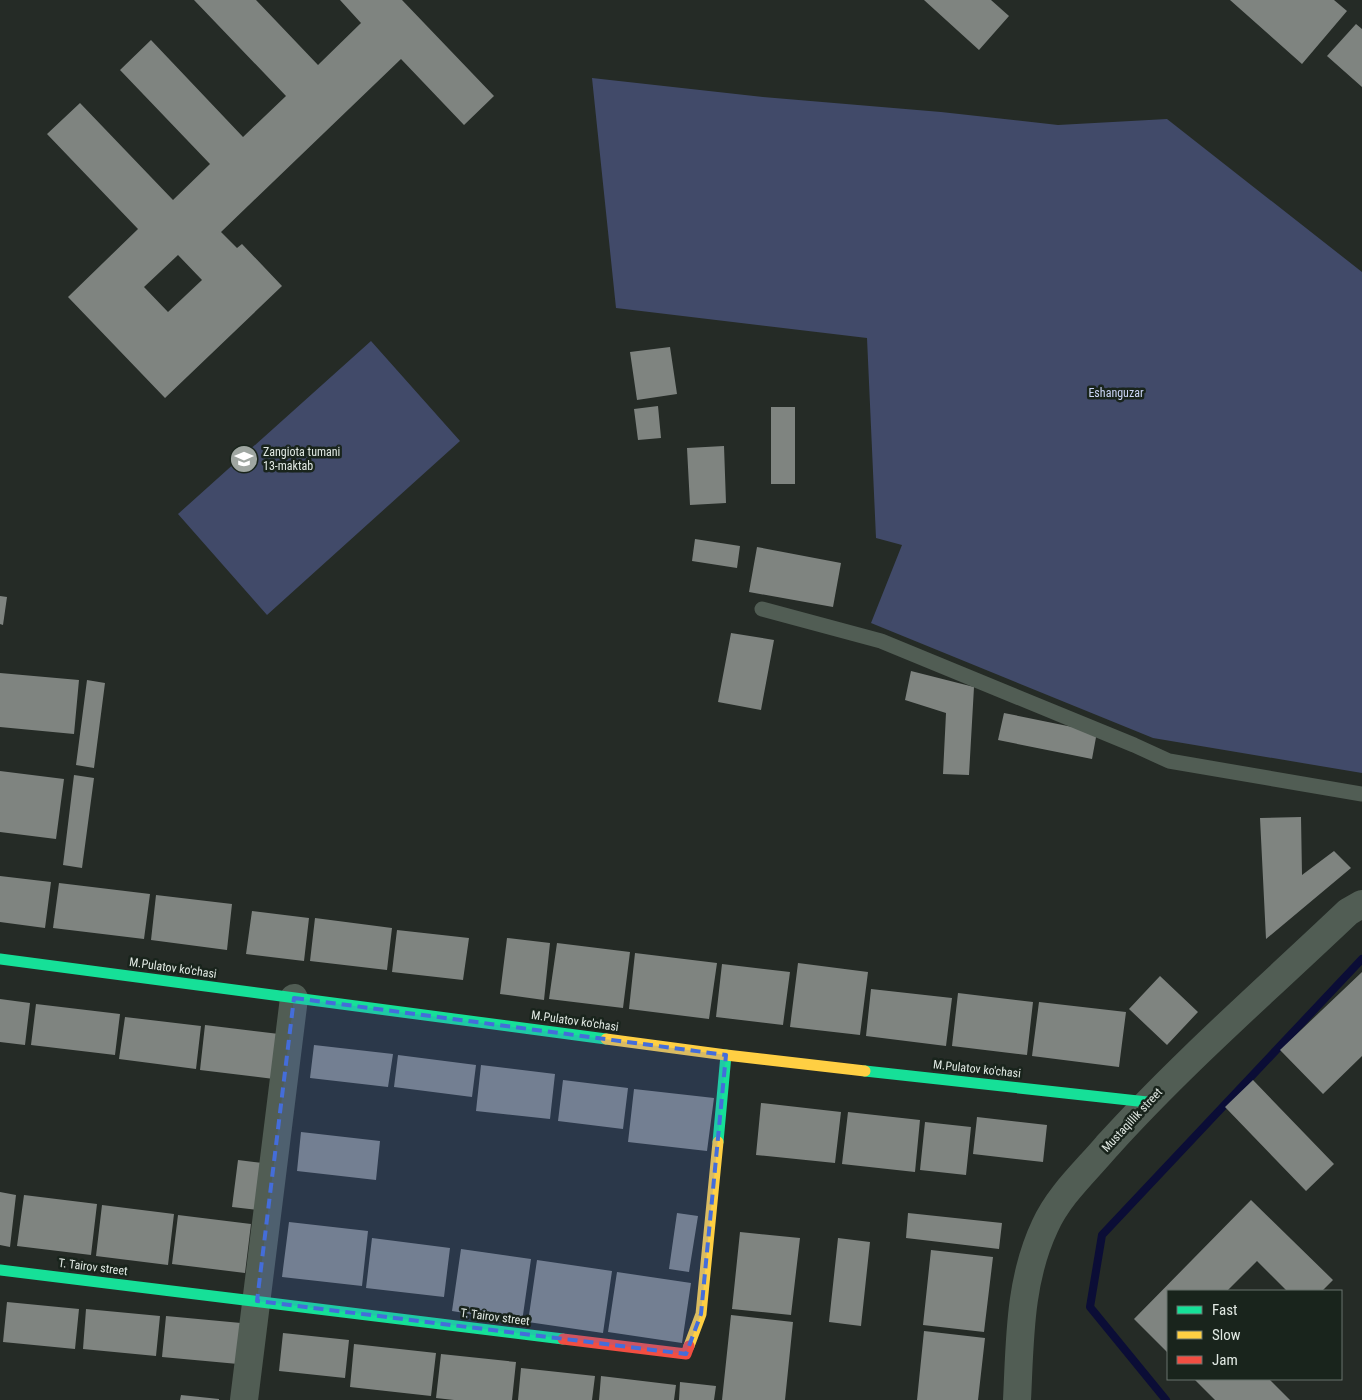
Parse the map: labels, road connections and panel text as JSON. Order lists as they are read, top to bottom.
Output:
{
  "streets": {
    "street": ["M.Pulatov ko'chasi", "Mustaqillik street", "T. Tairov street"]
  },
  "crossings": [
    ["M.Pulatov ko'chasi", "Mustaqillik street"],
    ["M.Pulatov ko'chasi", "T. Tairov street"]
  ],
  "parks": ["Eshanguzar"],
  "places": {
    "school or university": ["Zangiota tumani 13-maktab"]
  },
  "legend": ["Fast", "Slow", "Jam"]
}
